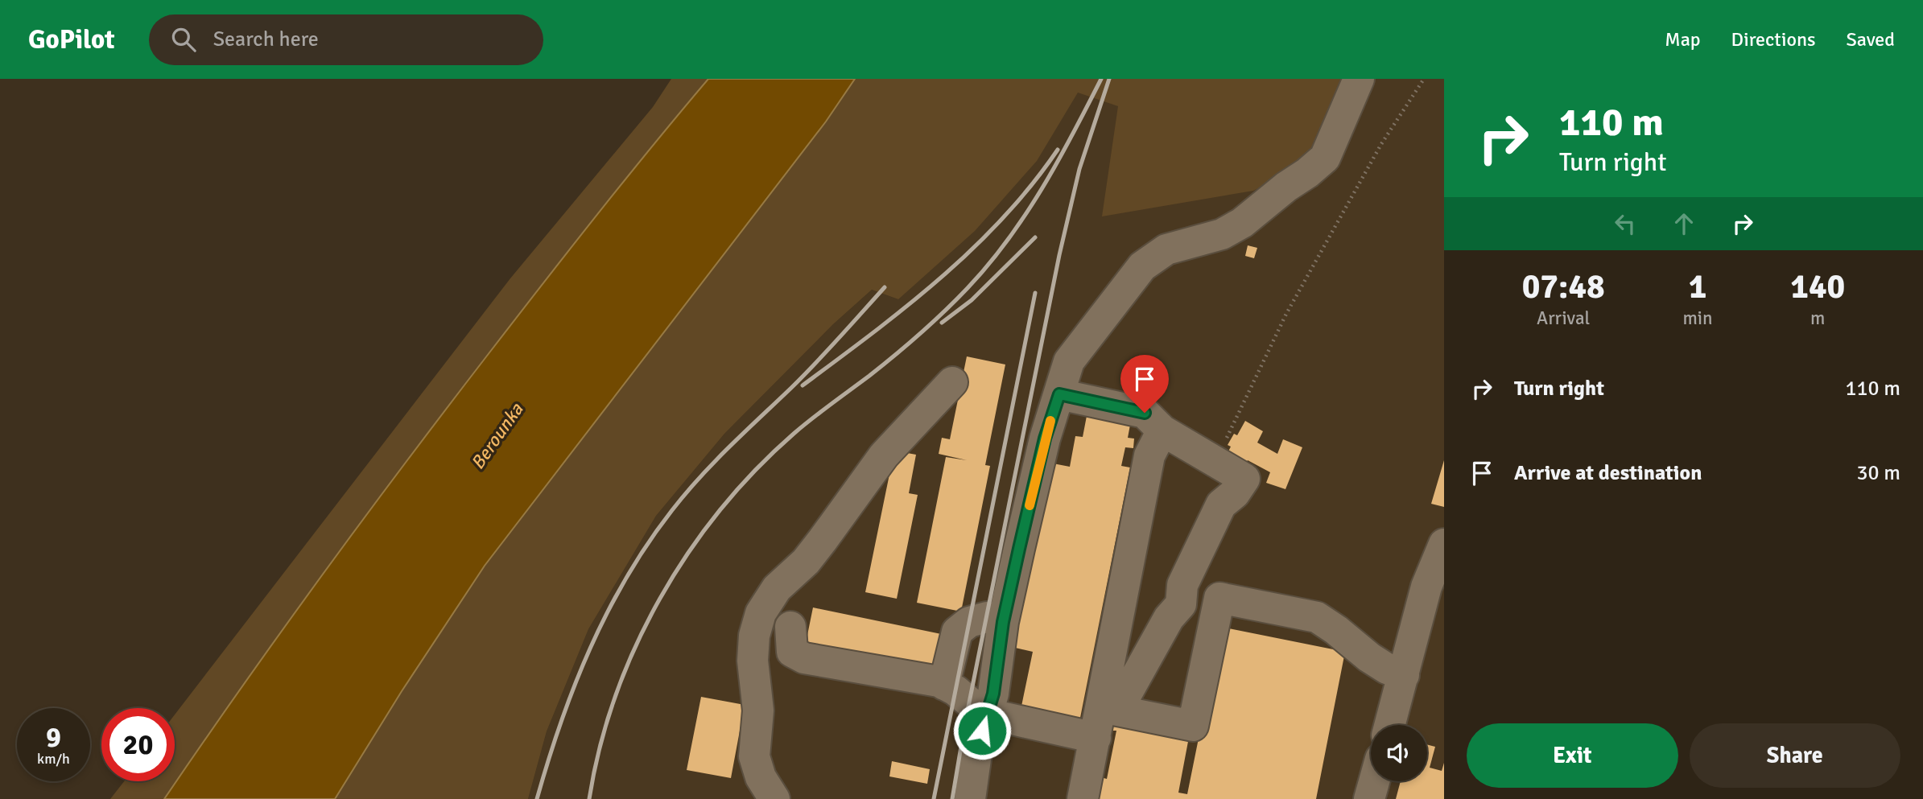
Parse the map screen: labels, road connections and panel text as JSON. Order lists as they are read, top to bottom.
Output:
{
  "water": ["Berounka"],
  "page": {
    "header": "GoPilot",
    "search": "Search here",
    "nav": ["Map", "Directions", "Saved"],
    "turn": ["110 m", "Turn right"],
    "eta": [
      "07:48",
      "Arrival",
      "1",
      "min",
      "140",
      "m"
    ],
    "list": [
      {
        "name": "Turn right",
        "value": "110 m"
      },
      {
        "name": "Arrive at destination",
        "value": "30 m"
      }
    ],
    "speed": "9 km/h",
    "limit": "20",
    "buttons": ["Exit", "Share"]
  }
}
